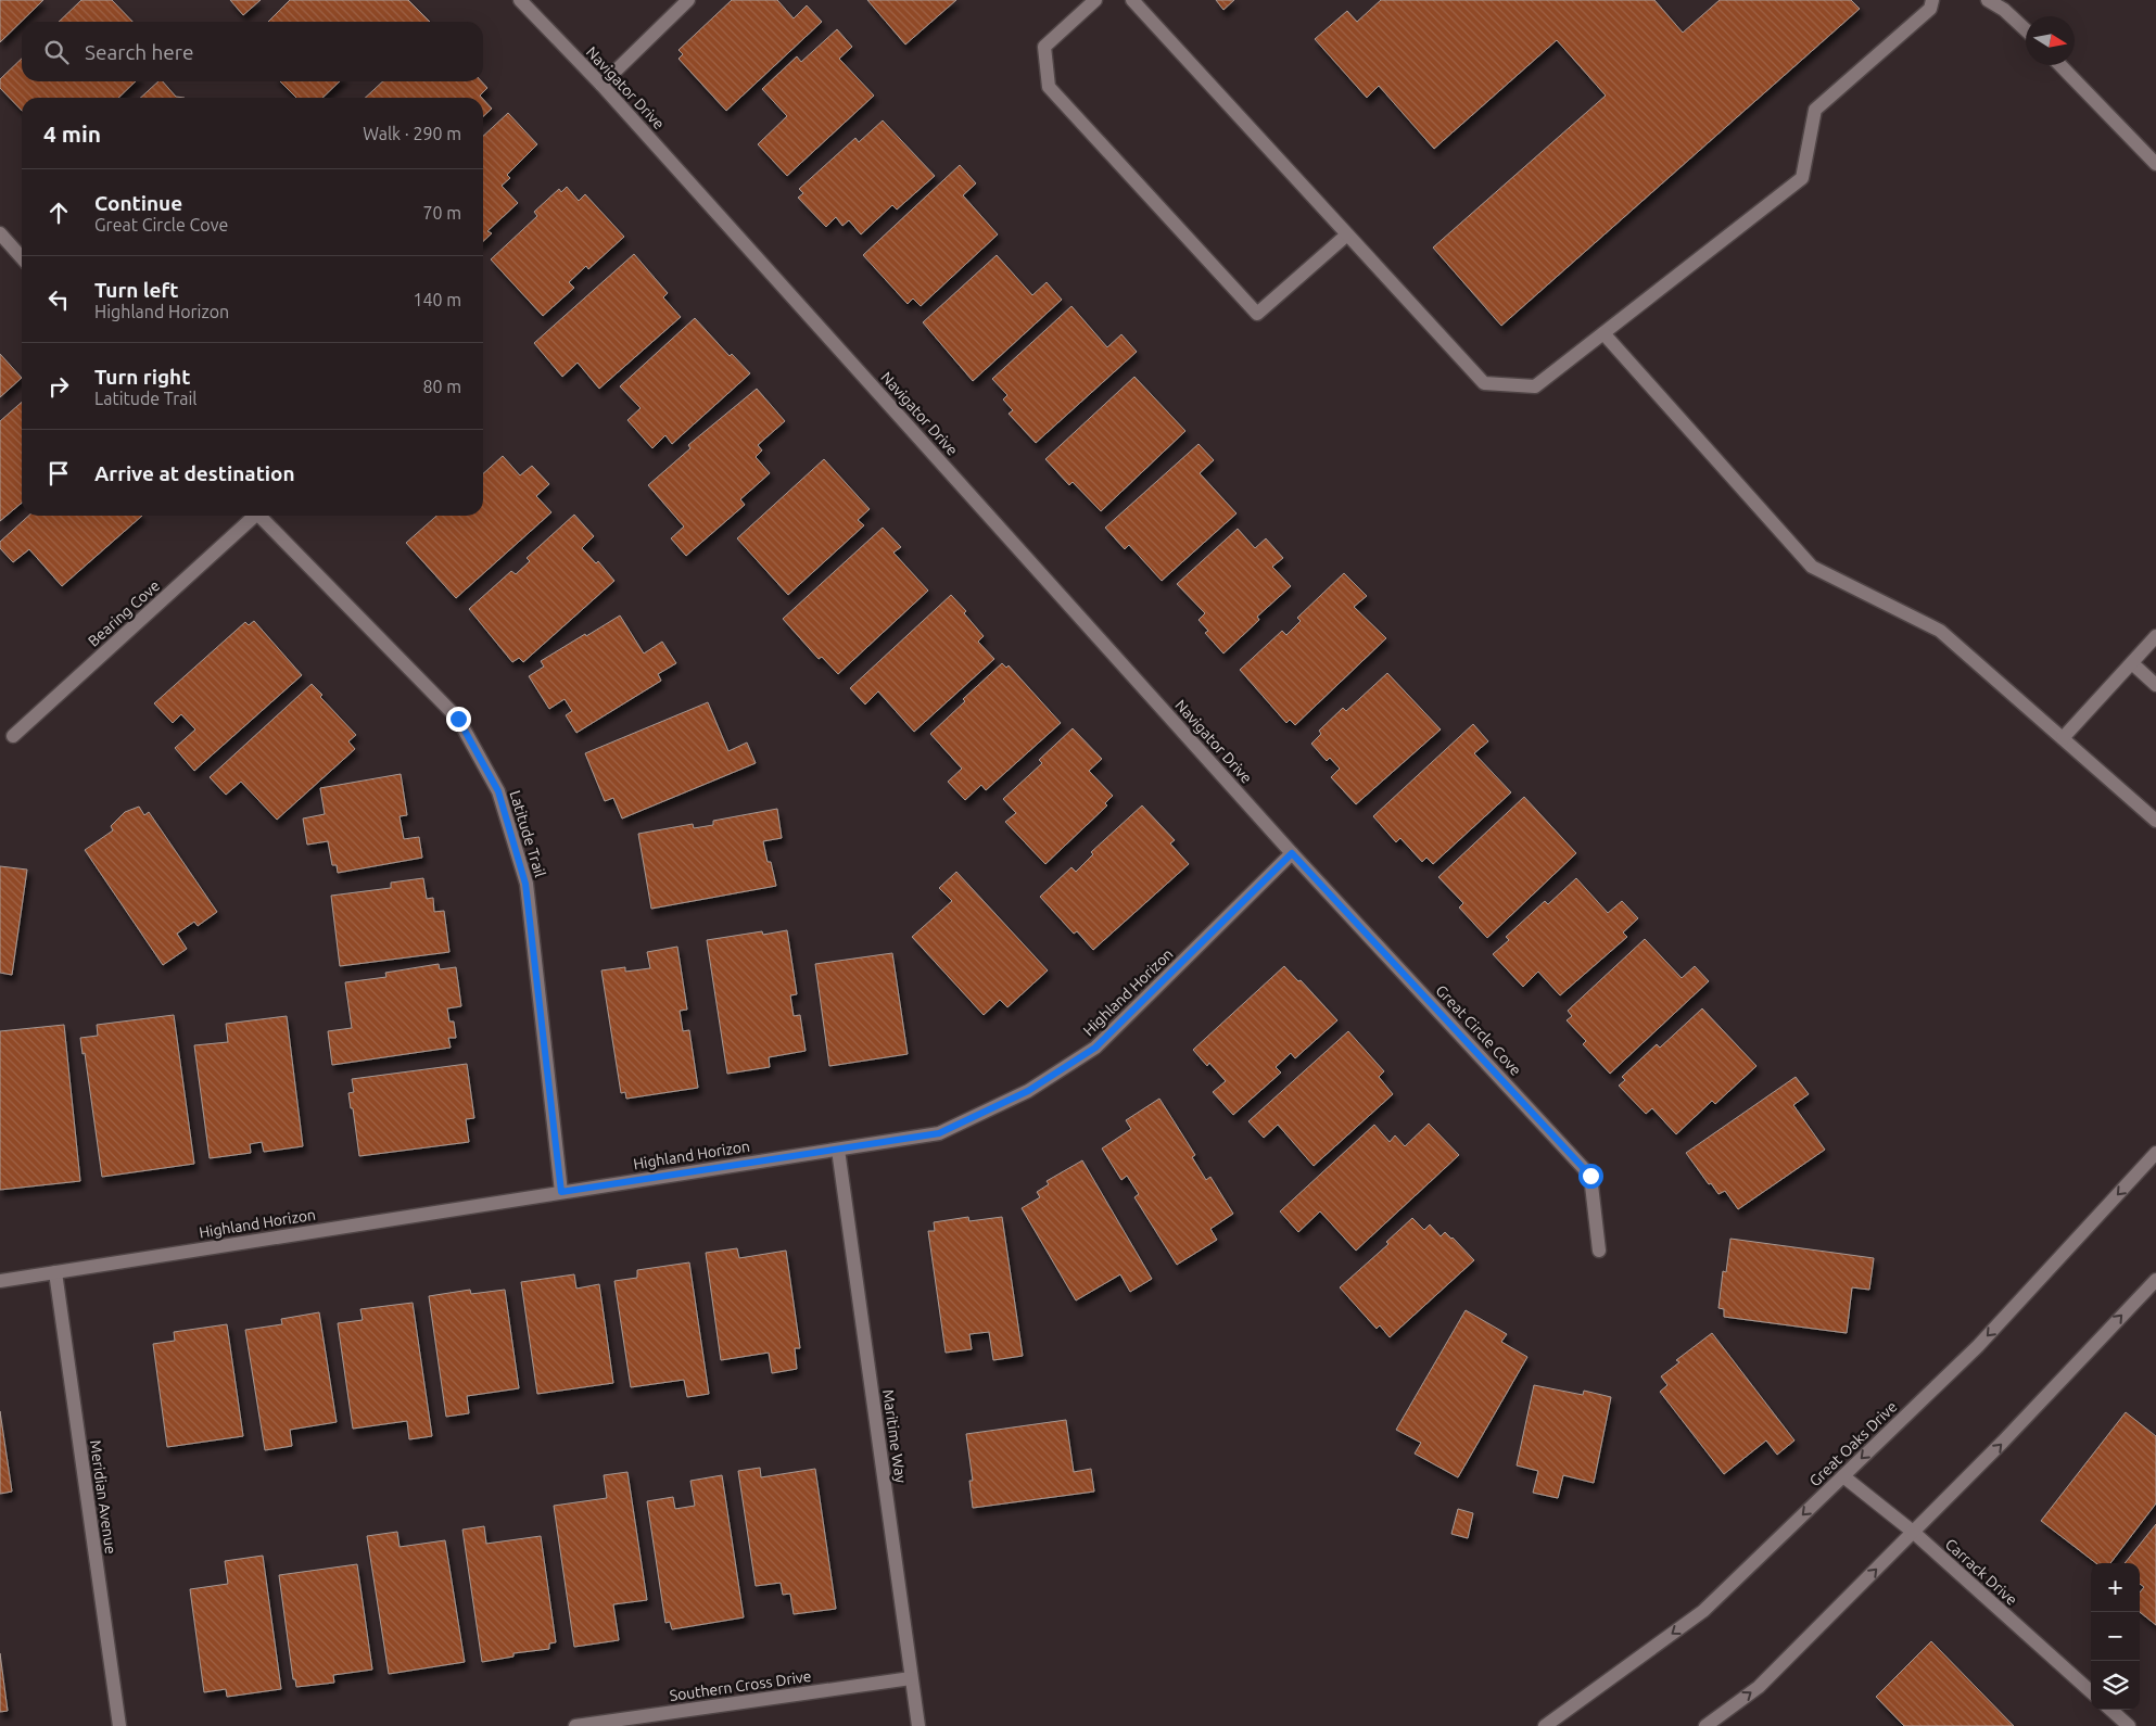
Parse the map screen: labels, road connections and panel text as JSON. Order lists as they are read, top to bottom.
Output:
{
  "streets": {
    "street": [
      "Navigator Drive",
      "Bearing Cove",
      "Latitude Trail",
      "Highland Horizon",
      "Great Circle Cove",
      "Maritime Way",
      "Great Oaks Drive",
      "Meridian Avenue",
      "Carrack Drive",
      "Southern Cross Drive"
    ]
  },
  "crossings": [
    ["Navigator Drive", "Highland Horizon"],
    ["Navigator Drive", "Great Circle Cove"],
    ["Latitude Trail", "Highland Horizon"],
    ["Highland Horizon", "Great Circle Cove"],
    ["Highland Horizon", "Maritime Way"],
    ["Highland Horizon", "Meridian Avenue"],
    ["Maritime Way", "Southern Cross Drive"],
    ["Great Oaks Drive", "Carrack Drive"]
  ],
  "north": "right",
  "page": {
    "search": "Search here",
    "heading": ["4 min", "Walk · 290 m"],
    "list": [
      ["Continue", "Great Circle Cove", "70 m"],
      ["Turn left", "Highland Horizon", "140 m"],
      ["Turn right", "Latitude Trail", "80 m"],
      "Arrive at destination"
    ],
    "map_buttons": ["+", "−"]
  }
}
